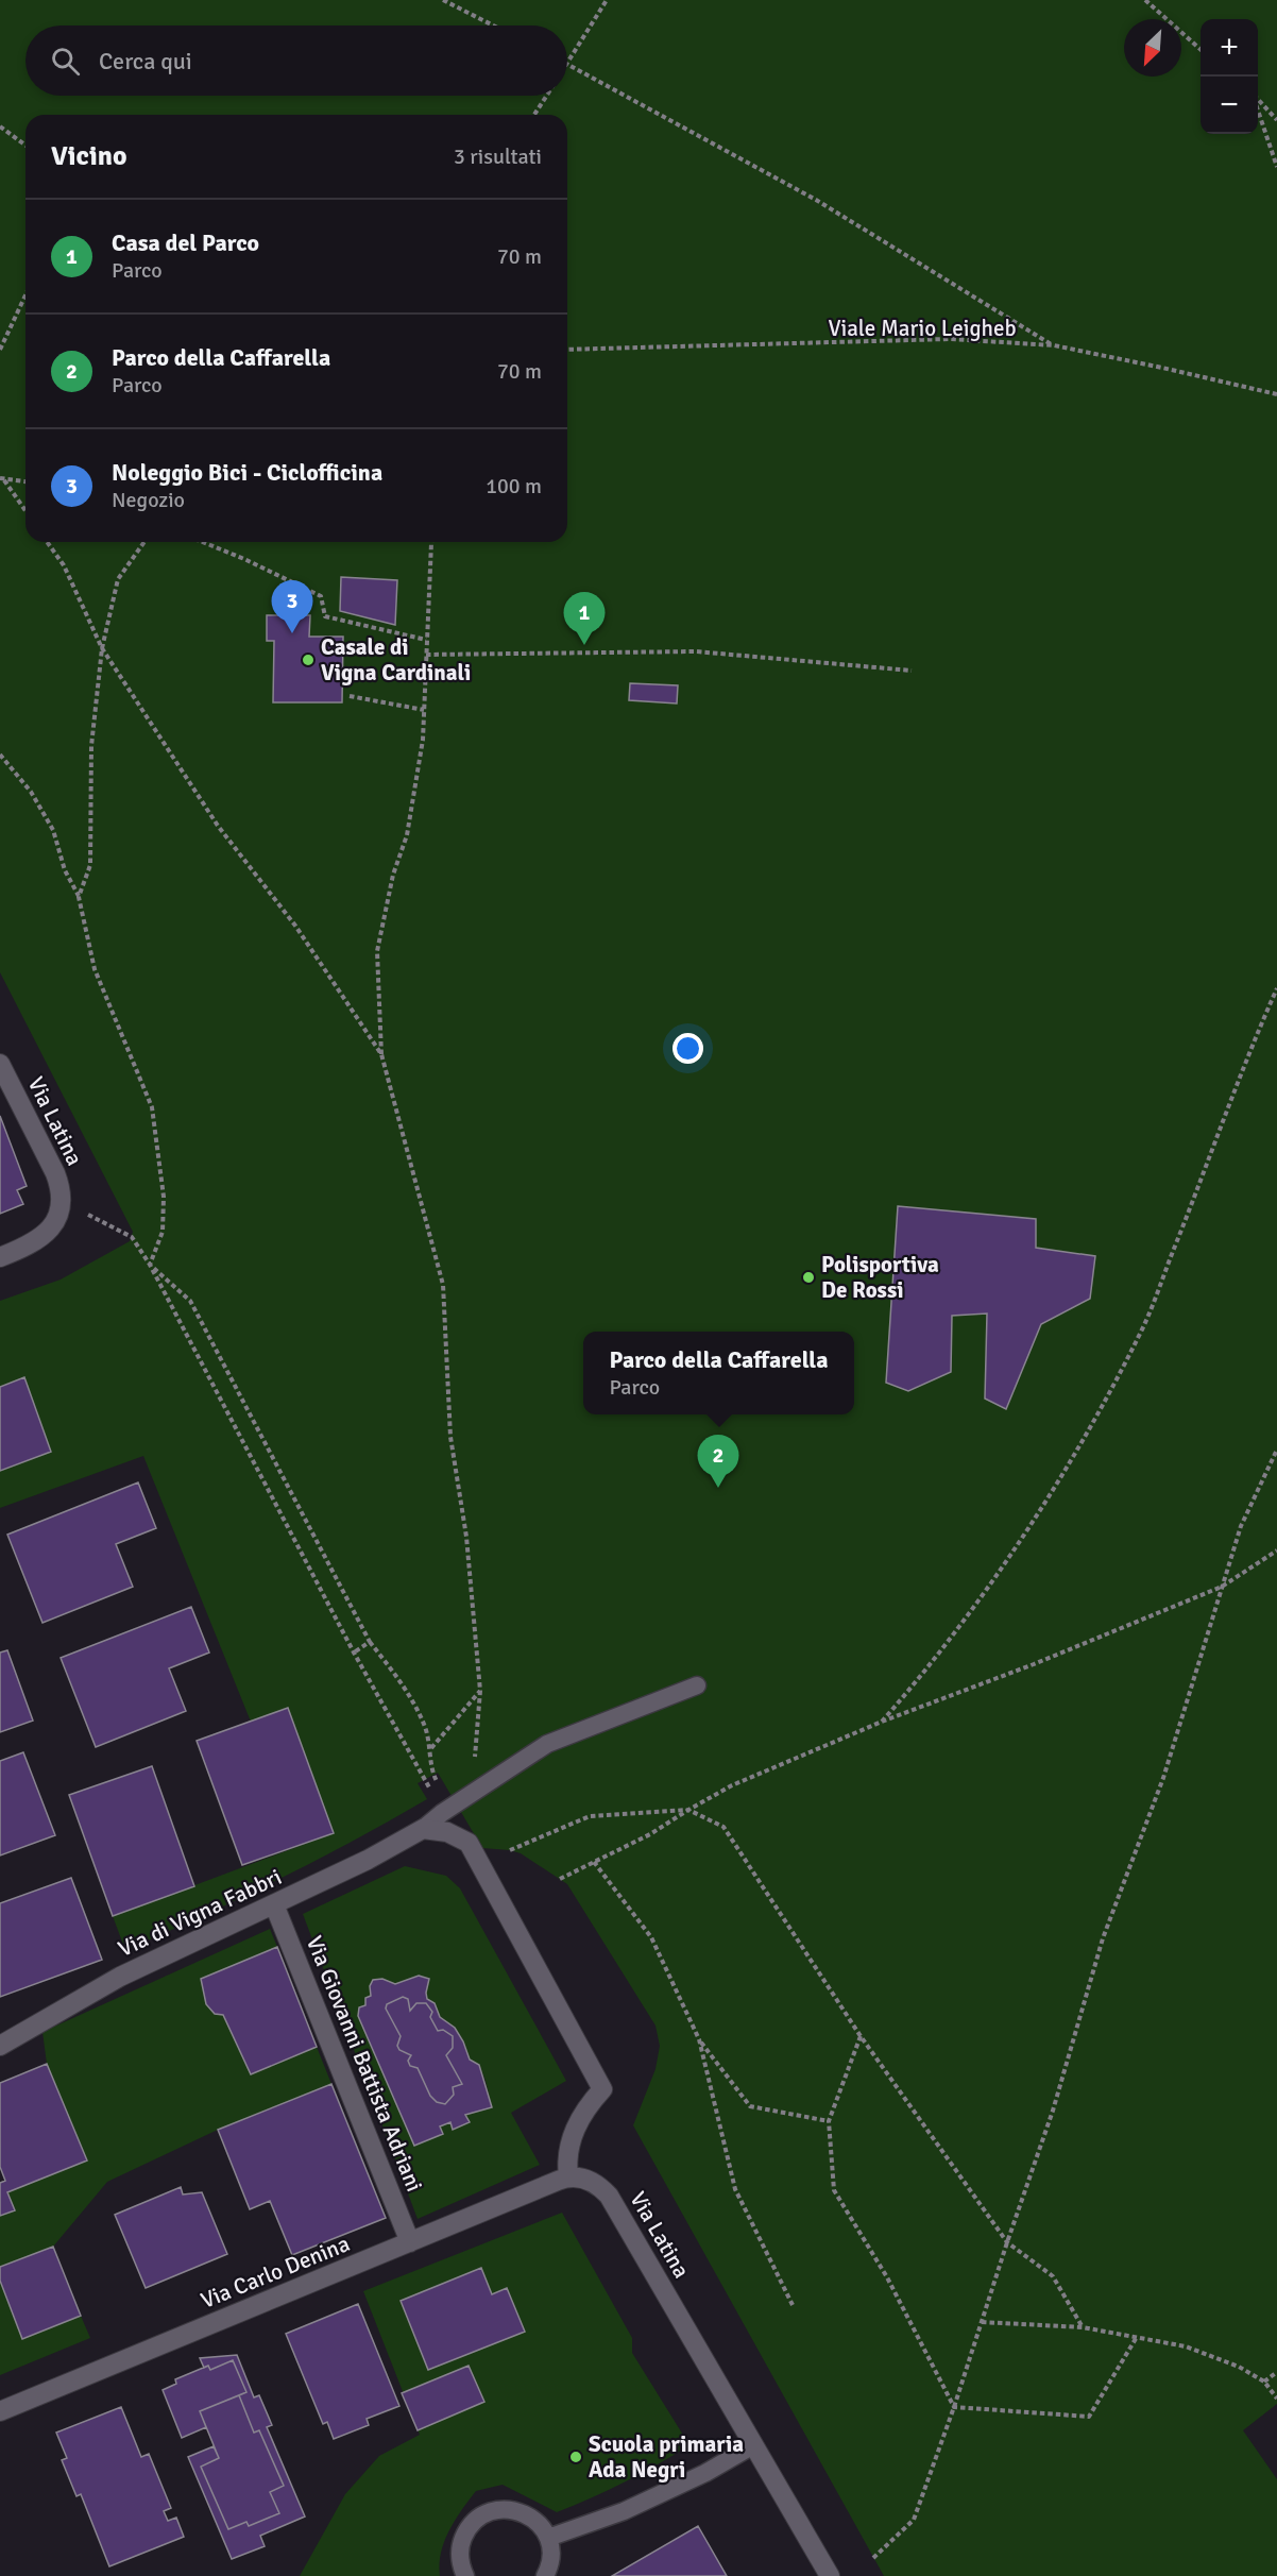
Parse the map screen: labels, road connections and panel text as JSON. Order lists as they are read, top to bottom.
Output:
{
  "streets": {
    "street": [
      "Via Latina",
      "Via di Vigna Fabbri",
      "Via Giovanni Battista Adriani",
      "Via Carlo Denina"
    ],
    "path": ["Viale Mario Leigheb"]
  },
  "crossings": [
    ["Via Latina", "Via Carlo Denina"],
    ["Via di Vigna Fabbri", "Via Giovanni Battista Adriani"],
    ["Via Giovanni Battista Adriani", "Via Carlo Denina"]
  ],
  "places": ["Casale di Vigna Cardinali", "Polisportiva De Rossi", "Scuola primaria Ada Negri"],
  "north": "bottom left",
  "page": {
    "map_buttons": ["+", "−"],
    "search": "Cerca qui",
    "heading": ["Vicino", "3 risultati"],
    "list": [
      {
        "mark": "1",
        "name": "Casa del Parco",
        "note": "Parco",
        "value": "70 m"
      },
      {
        "mark": "2",
        "name": "Parco della Caffarella",
        "note": "Parco",
        "value": "70 m"
      },
      {
        "mark": "3",
        "name": "Noleggio Bici - Ciclofficina",
        "note": "Negozio",
        "value": "100 m"
      }
    ],
    "pins": ["3", "1", "2"],
    "popup": ["Parco della Caffarella", "Parco"]
  }
}
